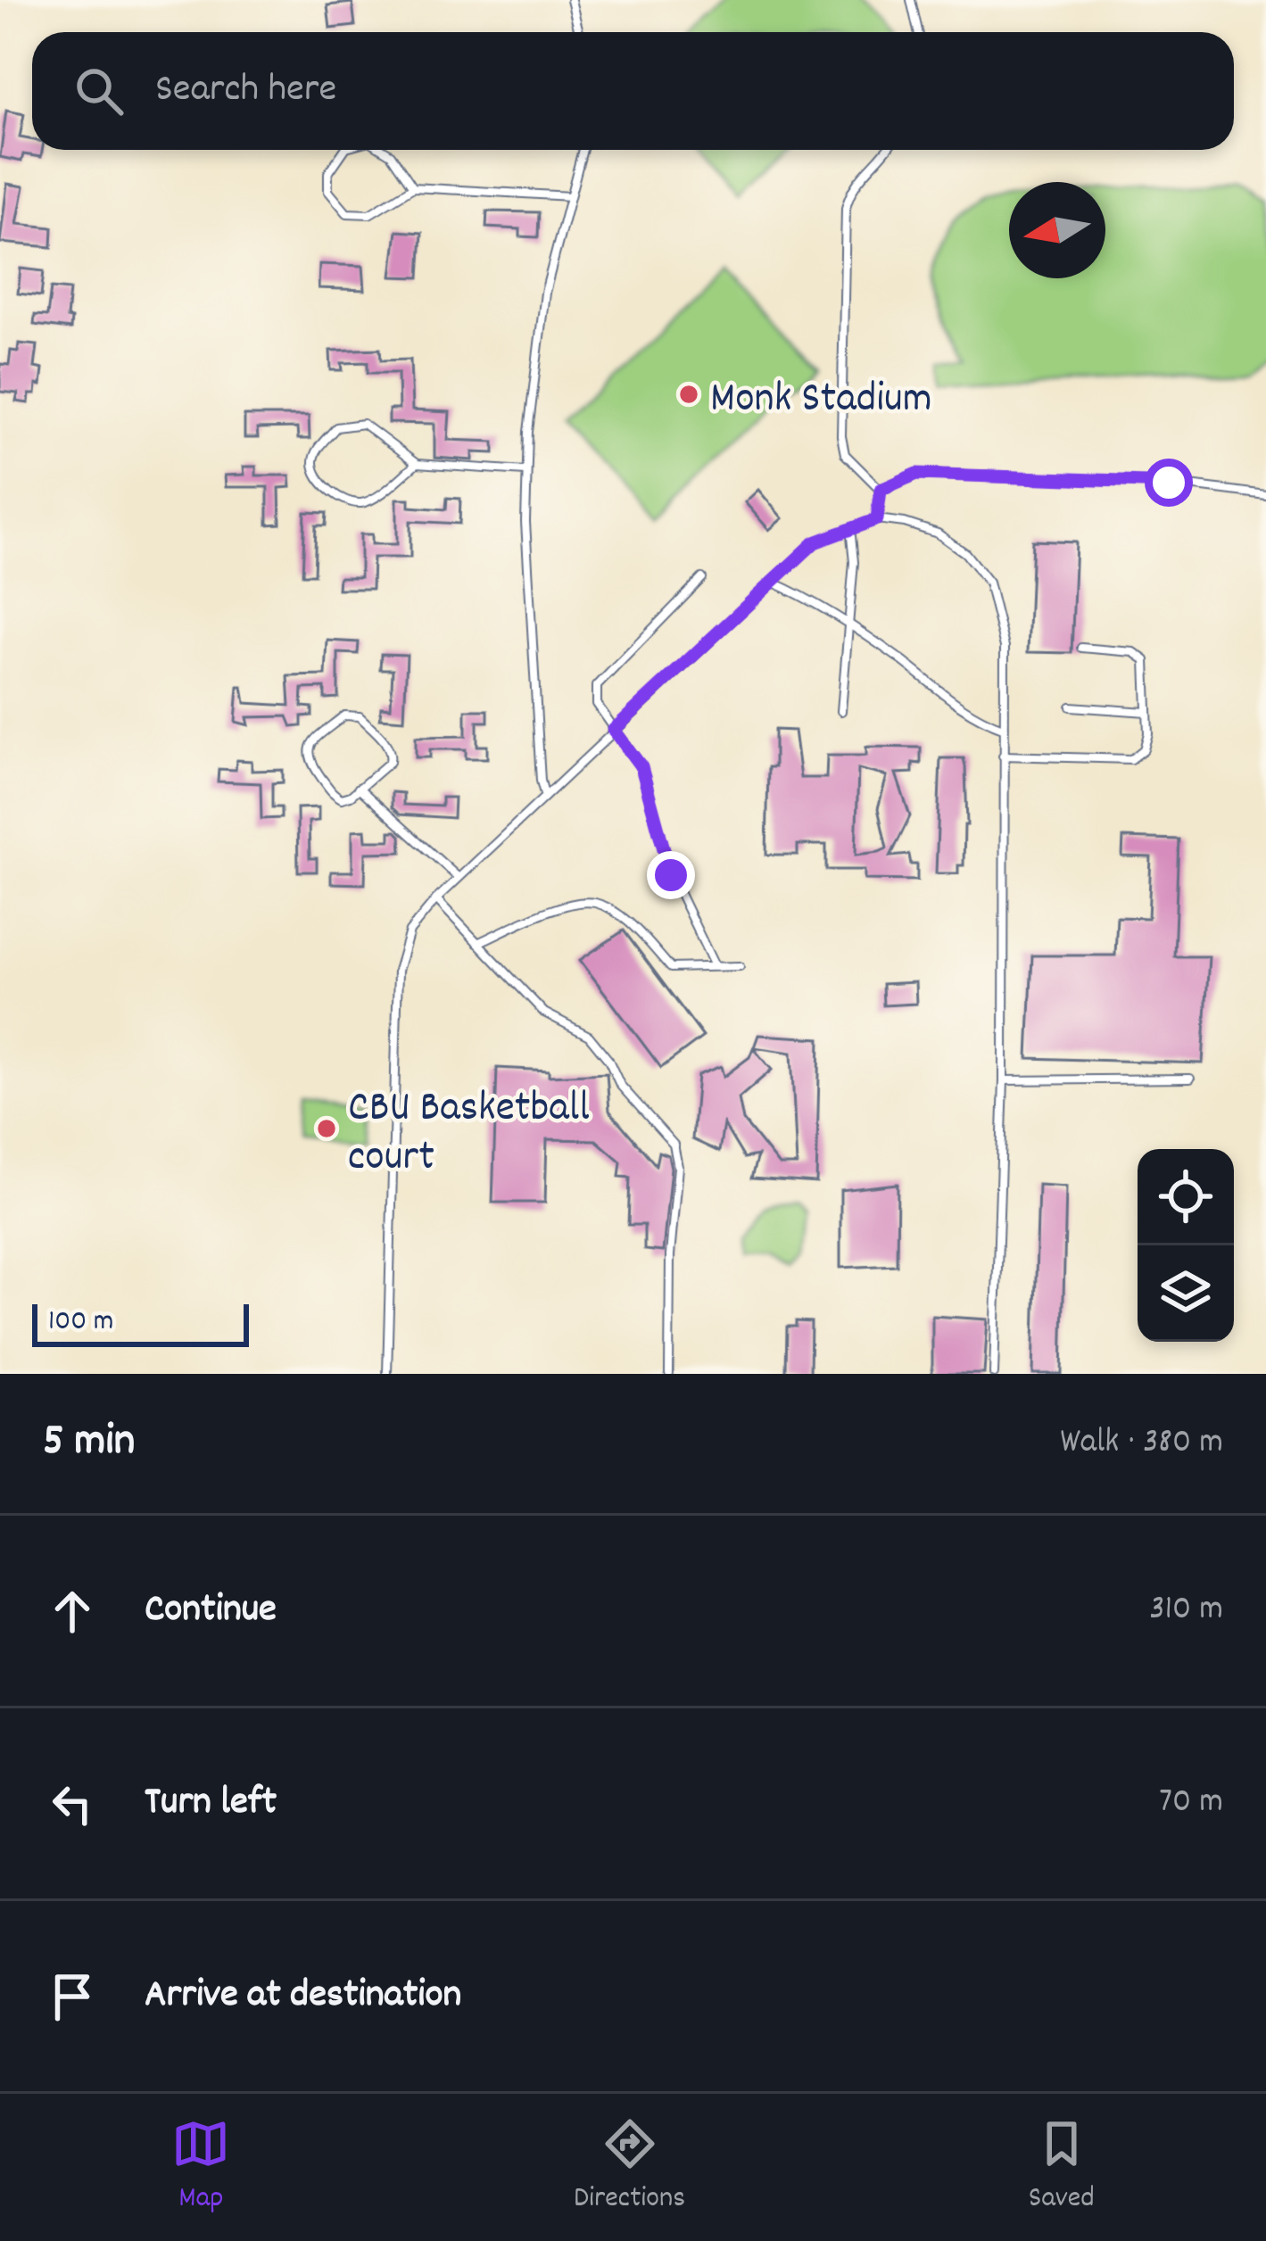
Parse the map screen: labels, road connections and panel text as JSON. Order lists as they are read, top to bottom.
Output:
{
  "places": ["Monk Stadium", "CBU Basketball court"],
  "scale_bar": "100 m",
  "north": "left",
  "page": {
    "search": "Search here",
    "scale": "100 m",
    "heading": ["5 min", "Walk · 380 m"],
    "list": [
      ["Continue", "310 m"],
      ["Turn left", "70 m"],
      "Arrive at destination"
    ],
    "nav": ["Map", "Directions", "Saved"]
  }
}
